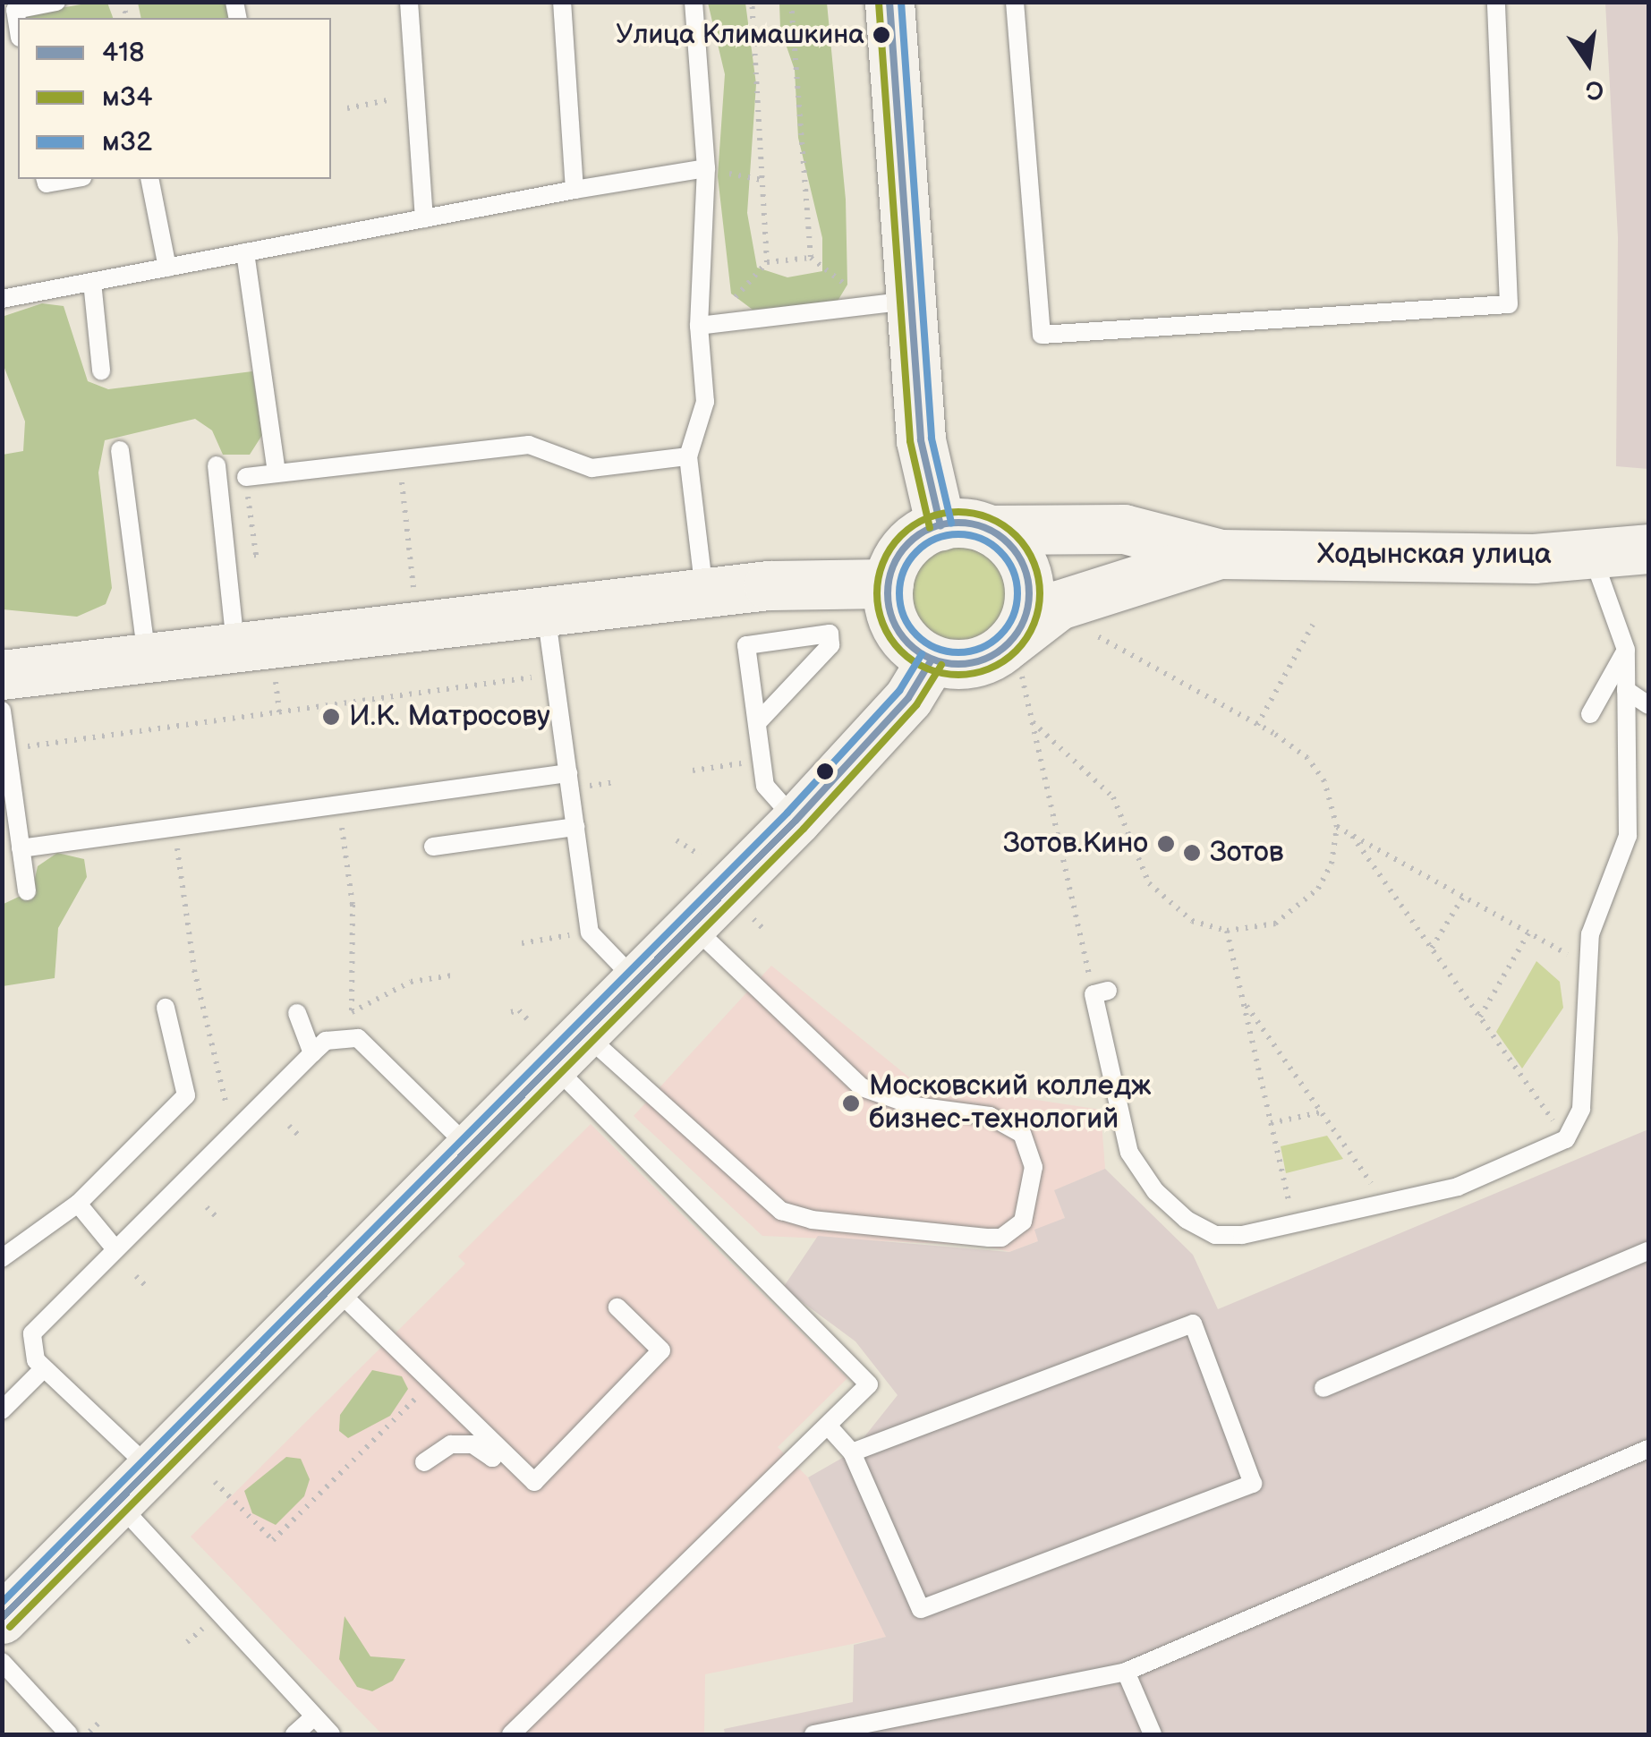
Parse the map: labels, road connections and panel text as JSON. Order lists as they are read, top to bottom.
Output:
{
  "streets": {
    "main road": ["Ходынская улица"]
  },
  "places": [
    "Улица Климашкина",
    "И.К. Матросову",
    "Зотов.Кино",
    "Зотов",
    "Московский колледж бизнес-технологий"
  ],
  "lines": ["transit line 418", "transit line м32", "transit line м34"],
  "legend": ["418", "м34", "м32"],
  "north": "bottom"
}
